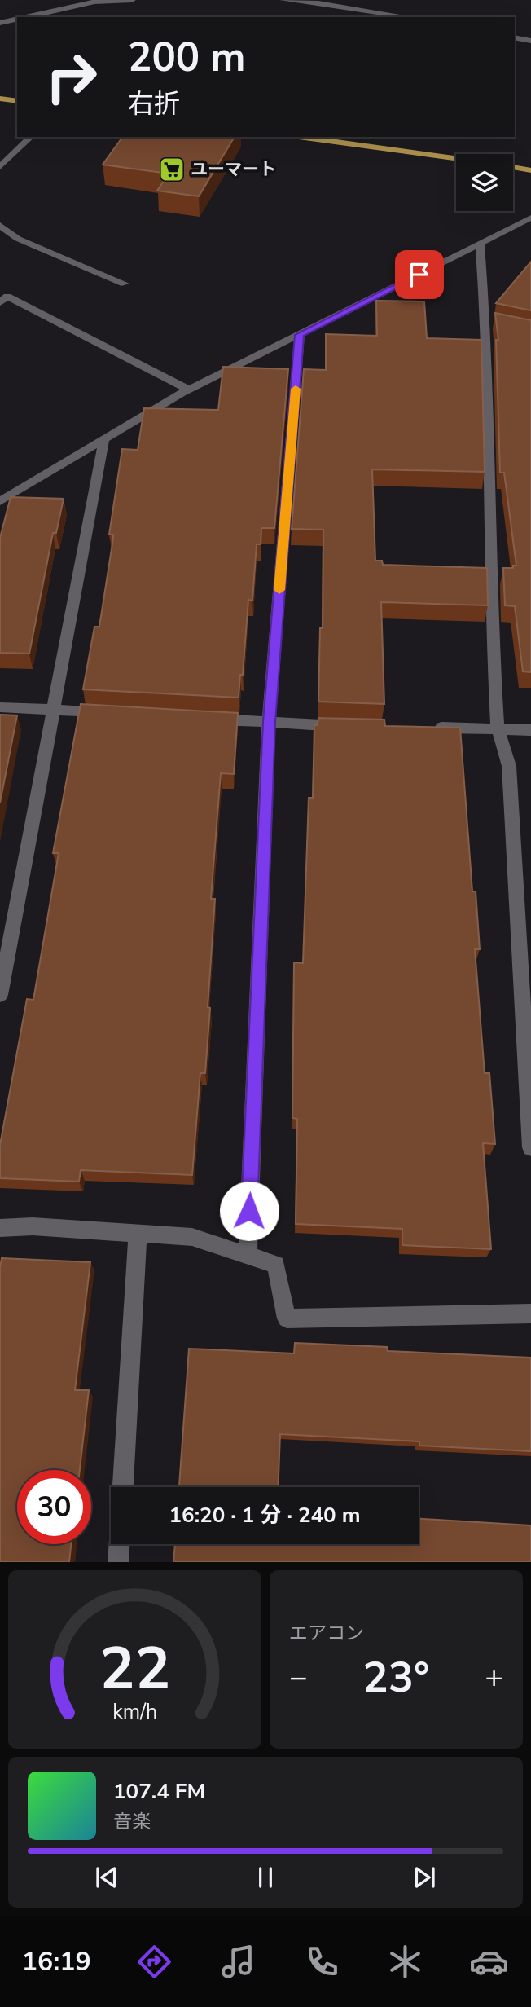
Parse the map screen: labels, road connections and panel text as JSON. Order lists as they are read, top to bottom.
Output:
{
  "places": {
    "supermarket": ["ユーマート"]
  },
  "page": {
    "turn": ["200 m", "右折"],
    "limit": "30",
    "trip": "16:20 · 1 分 · 240 m",
    "tile": "エアコン",
    "heat": ["−", "23°", "+"],
    "song": ["107.4 FM", "音楽"],
    "tabs": "16:19",
    "gauge": ["22", "km/h"]
  }
}
